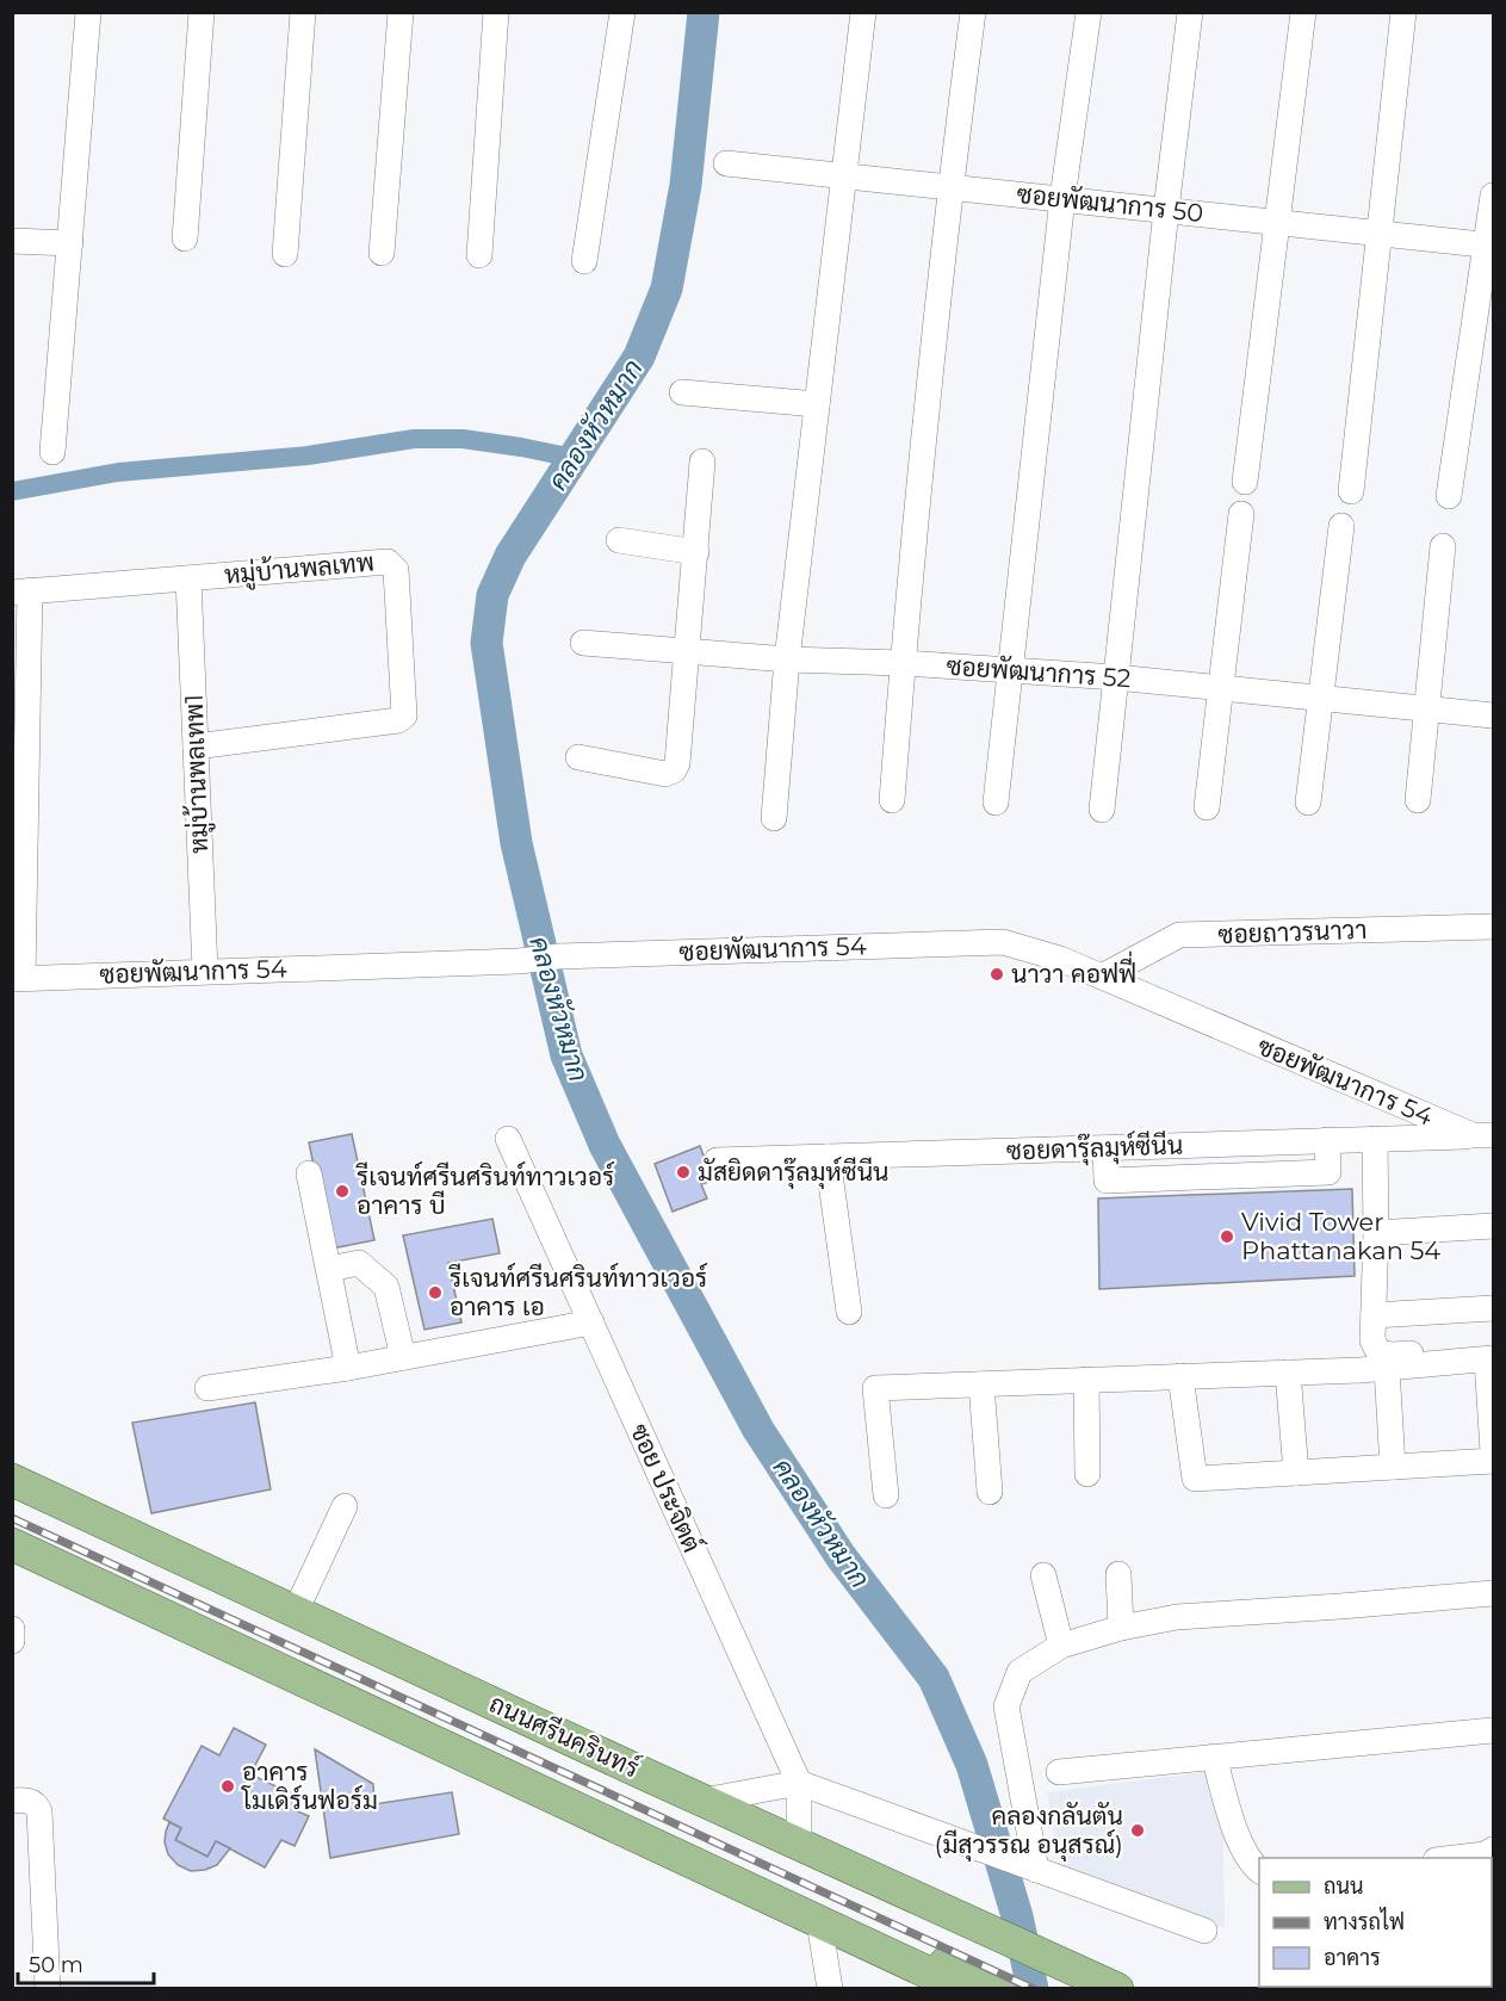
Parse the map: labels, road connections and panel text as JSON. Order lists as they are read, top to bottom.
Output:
{
  "streets": {
    "main road": ["ถนนศรีนครินทร์"],
    "street": [
      "ซอยพัฒนาการ 50",
      "หมู่บ้านพลเทพ",
      "ซอยพัฒนาการ 52",
      "หมู่บ้านพลเทพ1",
      "ซอยถาวรนาวา",
      "ซอยพัฒนาการ 54",
      "ซอยดารุ๊ลมุห์ซีนีน",
      "ซอย ประจิตต์"
    ]
  },
  "crossings": [
    ["หมู่บ้านพลเทพ", "หมู่บ้านพลเทพ1"],
    ["หมู่บ้านพลเทพ1", "ซอยพัฒนาการ 54"],
    ["ซอยถาวรนาวา", "ซอยพัฒนาการ 54"],
    ["ซอยพัฒนาการ 54", "ซอยดารุ๊ลมุห์ซีนีน"],
    ["ซอย ประจิตต์", "ถนนศรีนครินทร์"]
  ],
  "water": ["คลองหัวหมาก"],
  "places": [
    "นาวา คอฟฟี่",
    "มัสยิดดารุ๊ลมุห์ซีนีน",
    "รีเจนท์ศรีนศรินท์ทาวเวอร์ อาคาร บี",
    "Vivid Tower Phattanakan 54",
    "รีเจนท์ศรีนศรินท์ทาวเวอร์ อาคาร เอ",
    "อาคาร โมเดิร์นฟอร์ม",
    "คลองกลันตัน (มีสุวรรณ อนุสรณ์)"
  ],
  "legend": ["ถนน", "ทางรถไฟ", "อาคาร"],
  "scale_bar": "50 m"
}
